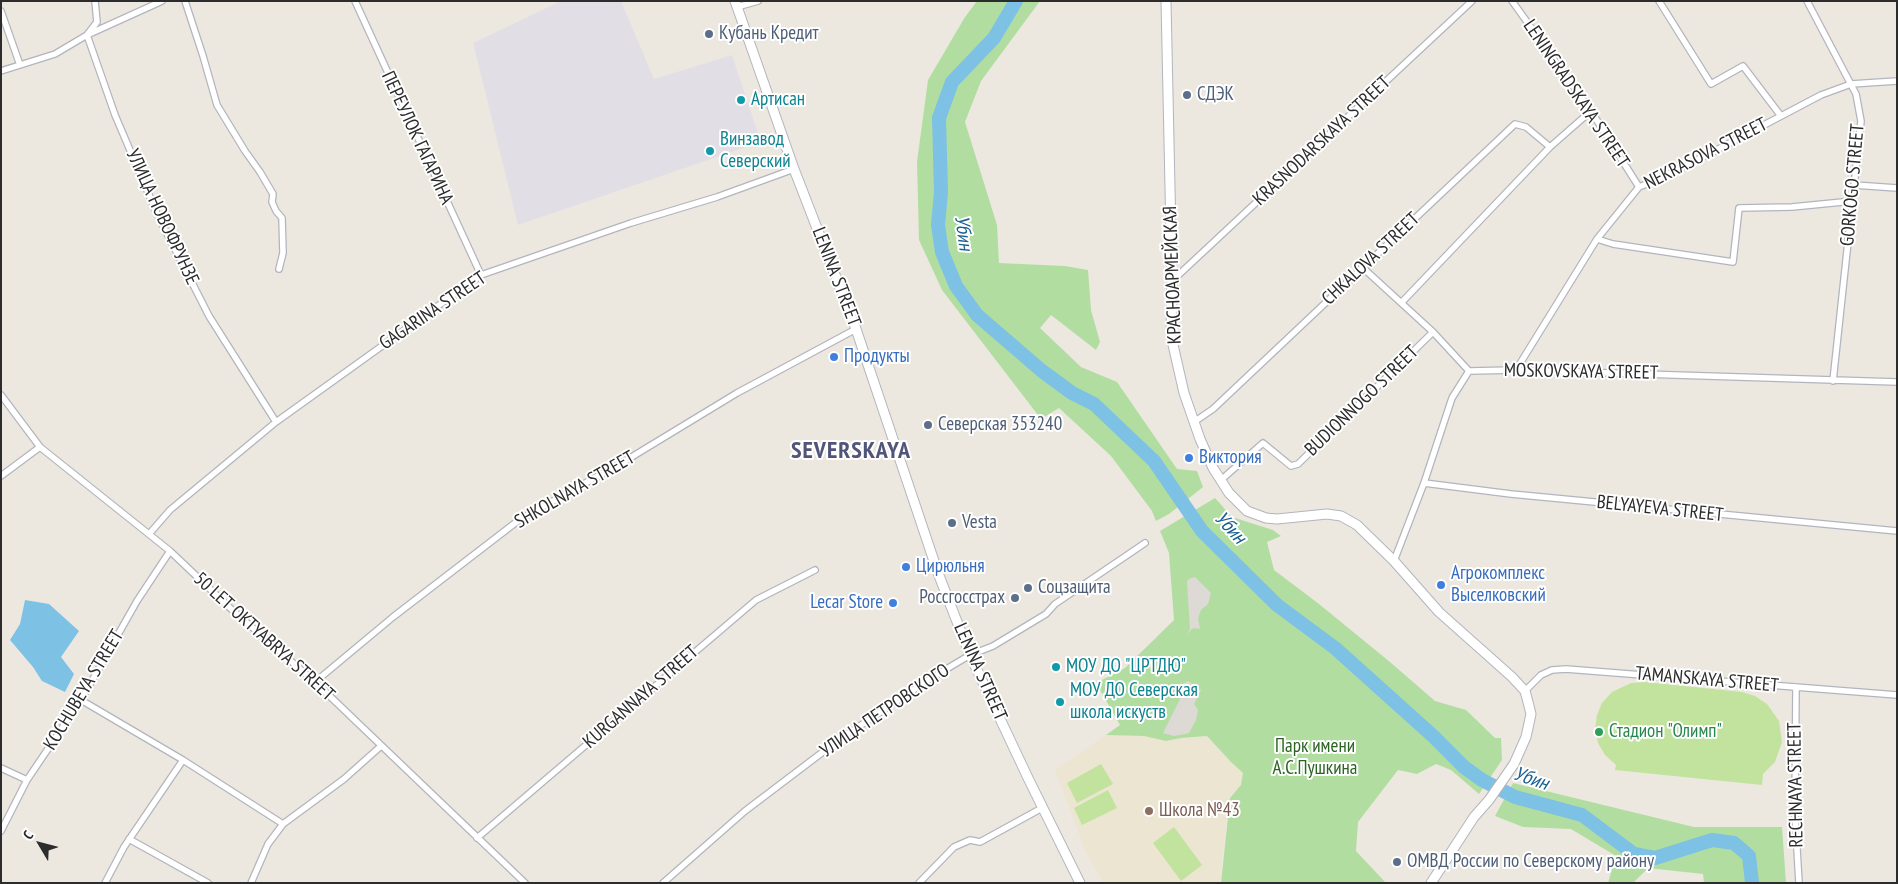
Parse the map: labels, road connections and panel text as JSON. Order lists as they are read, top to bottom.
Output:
{
  "streets": {
    "street": [
      "LENINGRADSKAYA STREET",
      "ПЕРЕУЛОК ГАГАРИНА",
      "KRASNODARSKAYA STREET",
      "NEKRASOVA STREET",
      "GORKOGO STREET",
      "УЛИЦА НОВОФРУНЗЕ",
      "CHKALOVA STREET",
      "КРАСНОАРМЕЙСКАЯ",
      "LENINA STREET",
      "GAGARINA STREET",
      "MOSKOVSKAYA STREET",
      "BUDIONNOGO STREET",
      "SHKOLNAYA STREET",
      "BELYAYEVA STREET",
      "50 LET OKTYABRYA STREET",
      "TAMANSKAYA STREET",
      "KOCHUBEYA STREET",
      "KURGANNAYA STREET",
      "УЛИЦА ПЕТРОВСКОГО",
      "RECHNAYA STREET"
    ]
  },
  "crossings": [
    ["LENINGRADSKAYA STREET", "NEKRASOVA STREET"],
    ["ПЕРЕУЛОК ГАГАРИНА", "GAGARINA STREET"],
    ["KRASNODARSKAYA STREET", "КРАСНОАРМЕЙСКАЯ"],
    ["NEKRASOVA STREET", "GORKOGO STREET"],
    ["NEKRASOVA STREET", "MOSKOVSKAYA STREET"],
    ["GORKOGO STREET", "MOSKOVSKAYA STREET"],
    ["УЛИЦА НОВОФРУНЗЕ", "GAGARINA STREET"],
    ["CHKALOVA STREET", "КРАСНОАРМЕЙСКАЯ"],
    ["КРАСНОАРМЕЙСКАЯ", "BUDIONNOGO STREET"],
    ["КРАСНОАРМЕЙСКАЯ", "TAMANSKAYA STREET"],
    ["LENINA STREET", "GAGARINA STREET"],
    ["LENINA STREET", "SHKOLNAYA STREET"],
    ["LENINA STREET", "УЛИЦА ПЕТРОВСКОГО"],
    ["GAGARINA STREET", "50 LET OKTYABRYA STREET"],
    ["SHKOLNAYA STREET", "50 LET OKTYABRYA STREET"],
    ["50 LET OKTYABRYA STREET", "KOCHUBEYA STREET"],
    ["50 LET OKTYABRYA STREET", "KURGANNAYA STREET"],
    ["TAMANSKAYA STREET", "RECHNAYA STREET"]
  ],
  "districts": ["SEVERSKAYA"],
  "water": ["Убин"],
  "parks": ["Парк имени А.С.Пушкина"],
  "places": [
    "Кубань Кредит",
    "СДЭК",
    "Артисан",
    "Винзавод Северский",
    "Продукты",
    "Северская 353240",
    "Виктория",
    "Vesta",
    "Цирюльня",
    "Агрокомплекс Выселковский",
    "Соцзащита",
    "Россгосстрах",
    "Lecar Store",
    "МОУ ДО \"ЦРТДЮ\"",
    "МОУ ДО Северская школа искуств",
    "Стадион \"Олимп\"",
    "Школа №43",
    "ОМВД России по Северскому району"
  ],
  "north": "top left"
}
